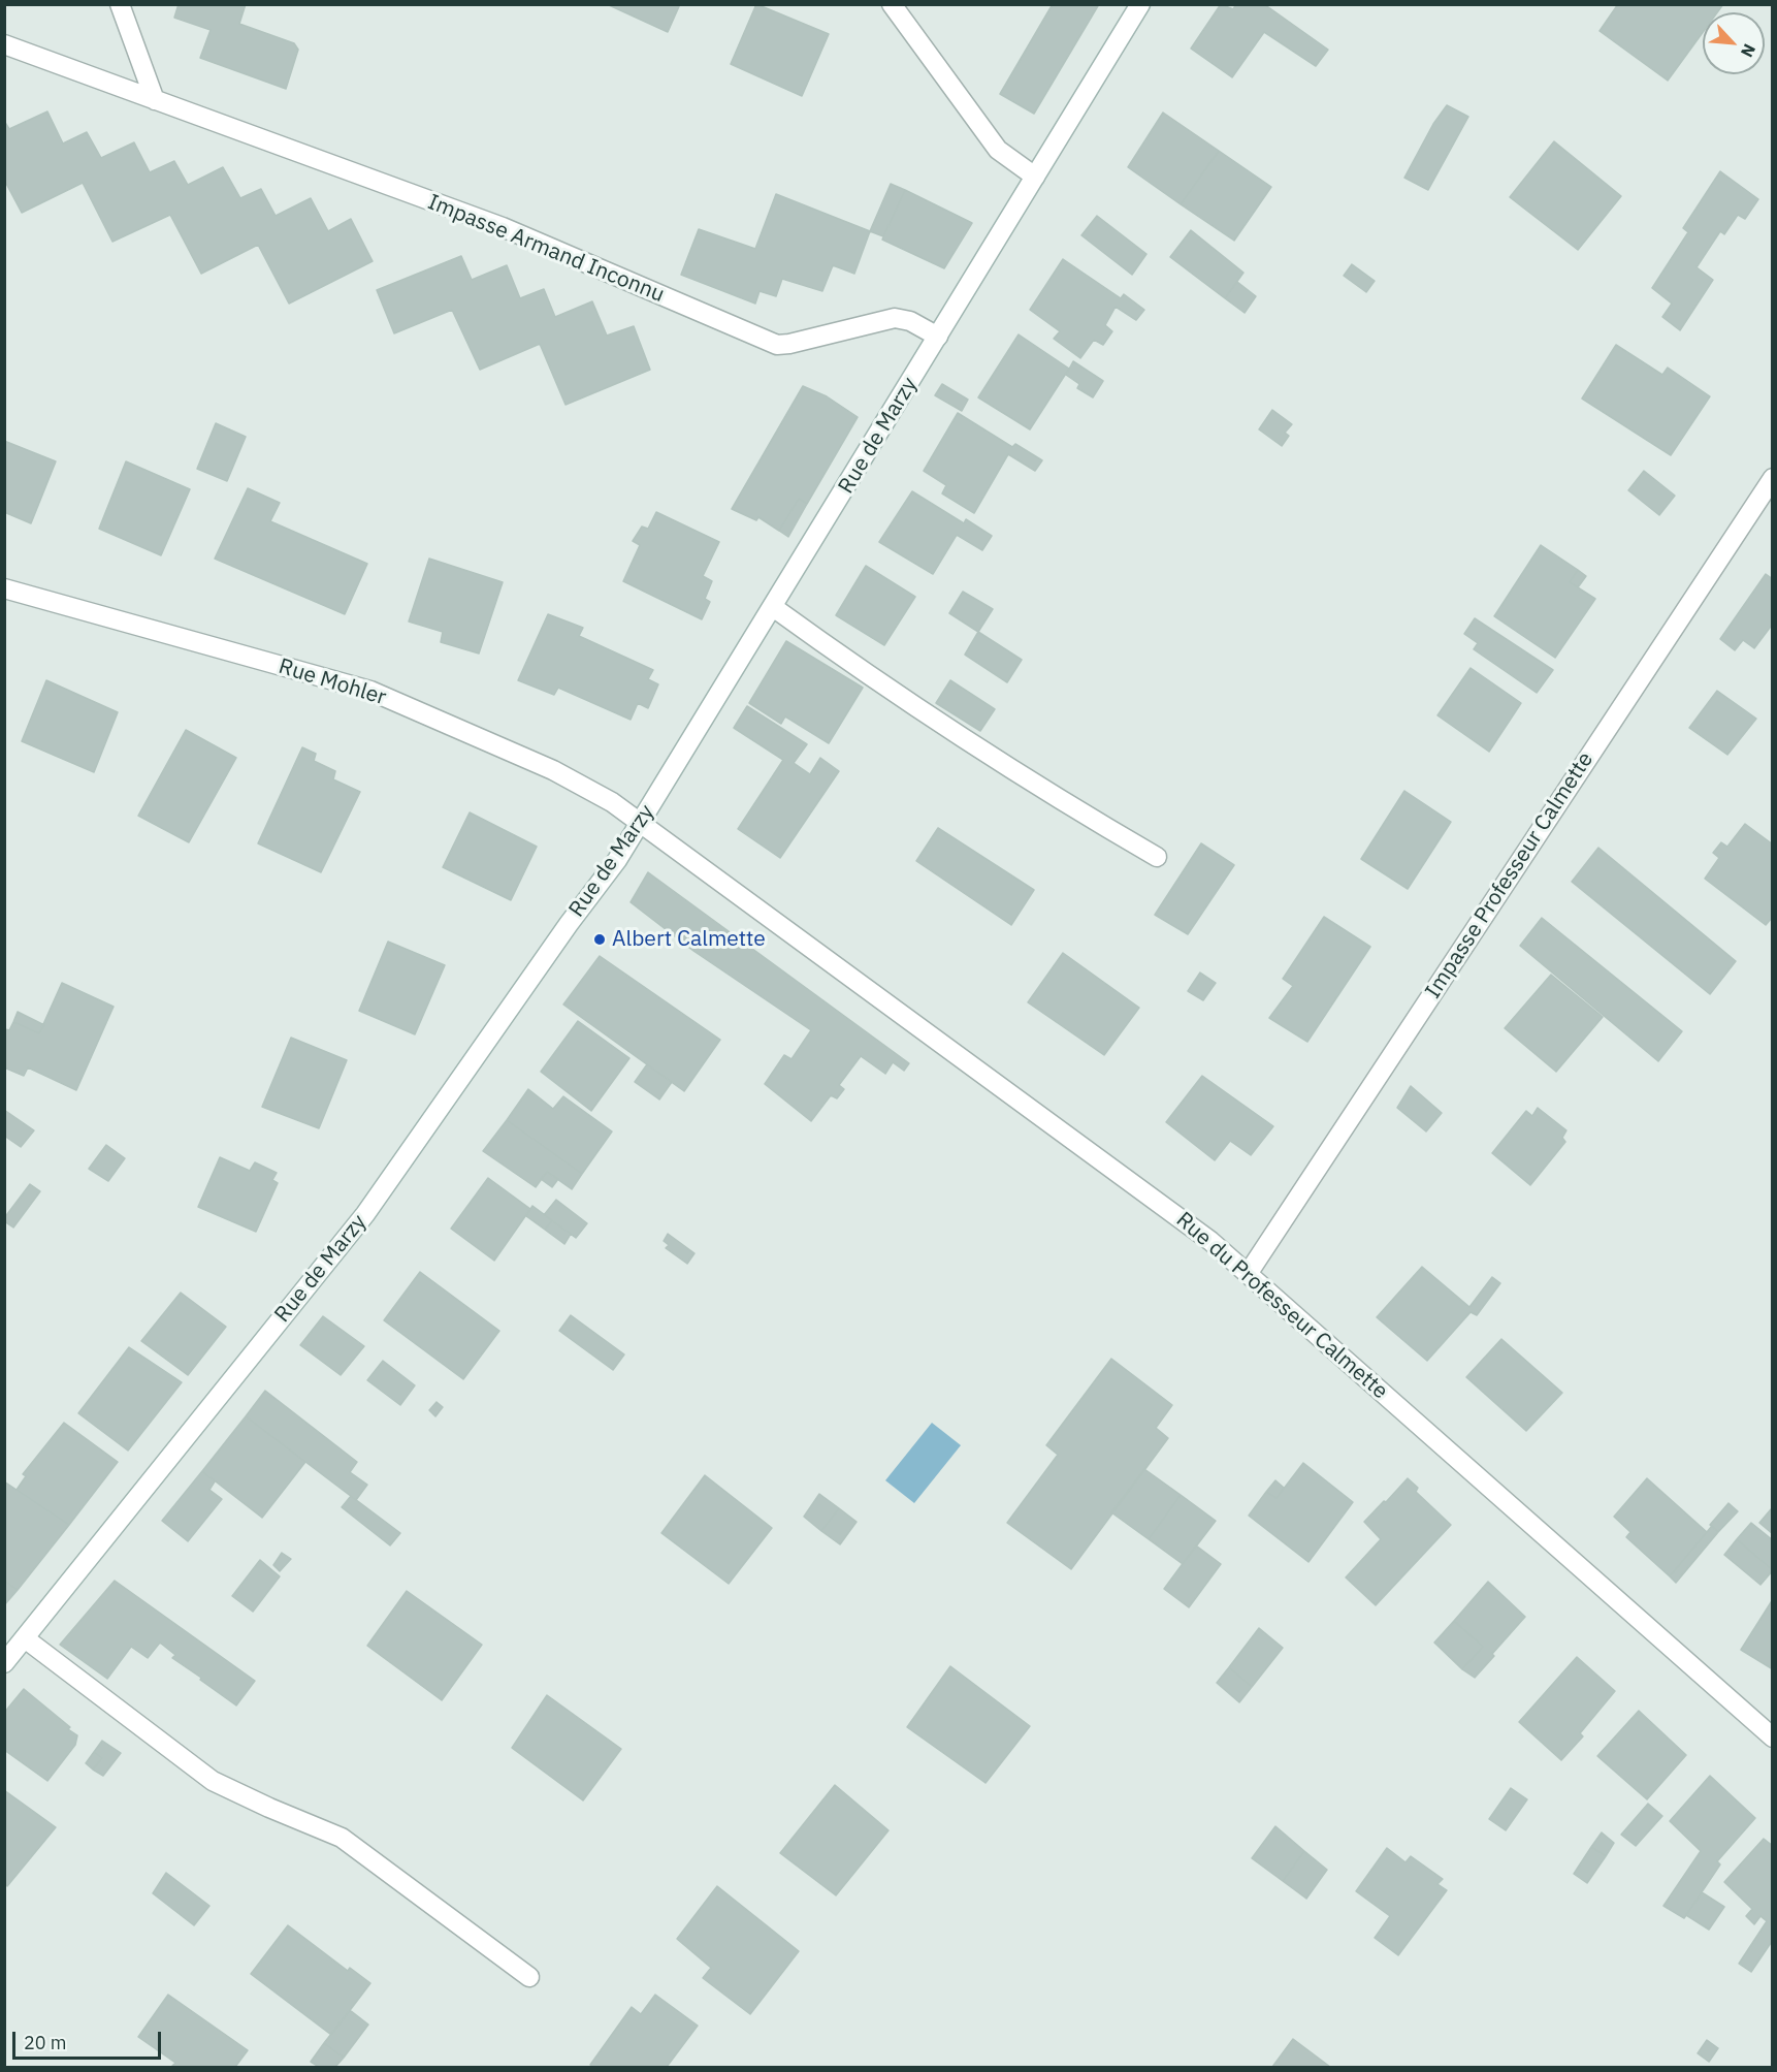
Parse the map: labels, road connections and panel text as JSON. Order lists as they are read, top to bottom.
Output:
{
  "streets": {
    "street": [
      "Impasse Armand Inconnu",
      "Rue de Marzy",
      "Rue Mohler",
      "Impasse Professeur Calmette",
      "Rue du Professeur Calmette"
    ]
  },
  "crossings": [
    ["Impasse Armand Inconnu", "Rue de Marzy"],
    ["Rue de Marzy", "Rue Mohler"],
    ["Rue de Marzy", "Rue du Professeur Calmette"],
    ["Rue Mohler", "Rue du Professeur Calmette"],
    ["Impasse Professeur Calmette", "Rue du Professeur Calmette"]
  ],
  "places": ["Albert Calmette"],
  "scale_bar": "20 m",
  "north": "bottom right"
}
